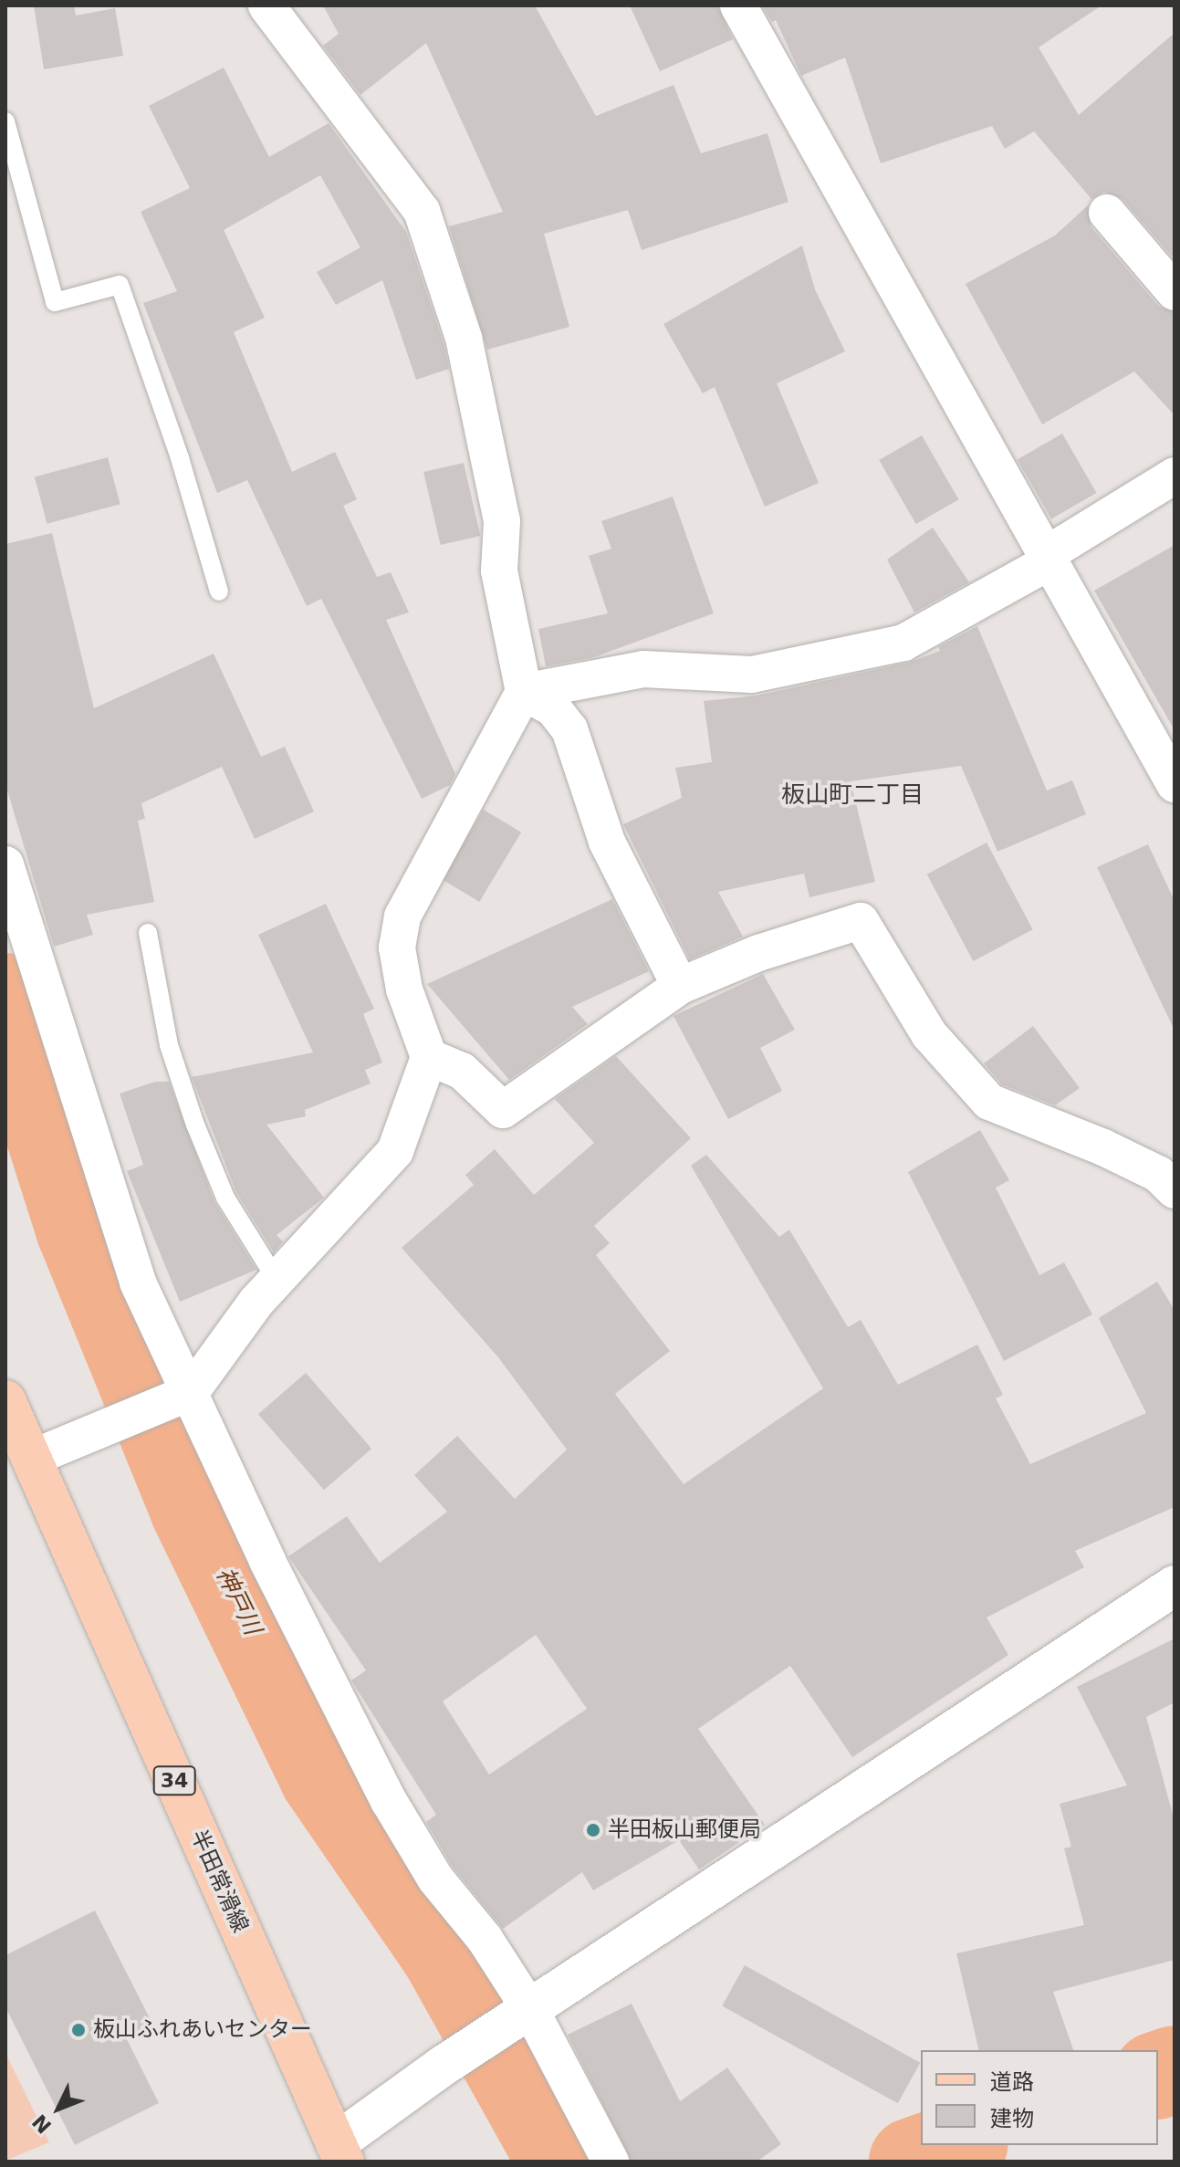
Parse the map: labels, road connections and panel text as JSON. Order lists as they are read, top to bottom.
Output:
{
  "streets": {
    "main road": ["34", "半田常滑線"]
  },
  "districts": ["板山町二丁目"],
  "water": ["神戸川"],
  "places": ["半田板山郵便局", "板山ふれあいセンター"],
  "legend": ["道路", "建物"],
  "north": "bottom left"
}
